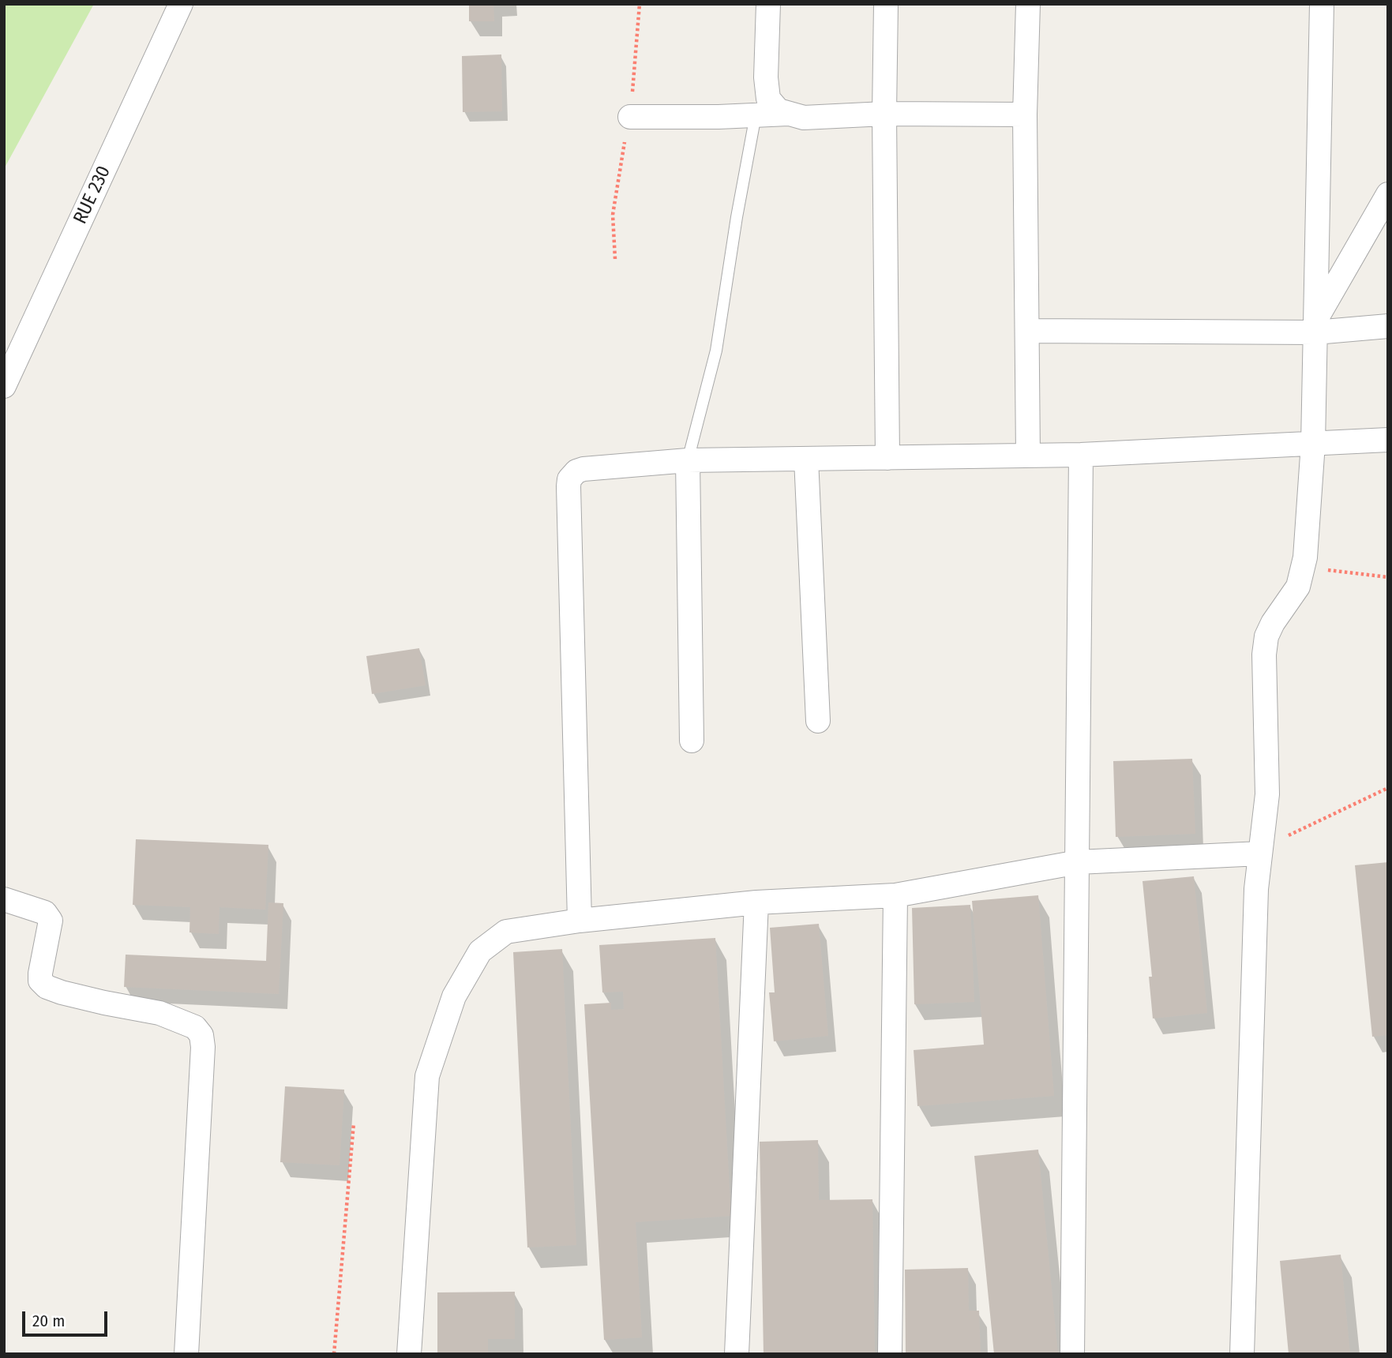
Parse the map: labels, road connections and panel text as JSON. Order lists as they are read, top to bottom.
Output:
{
  "streets": {
    "street": ["RUE 230"]
  },
  "scale_bar": "20 m"
}
